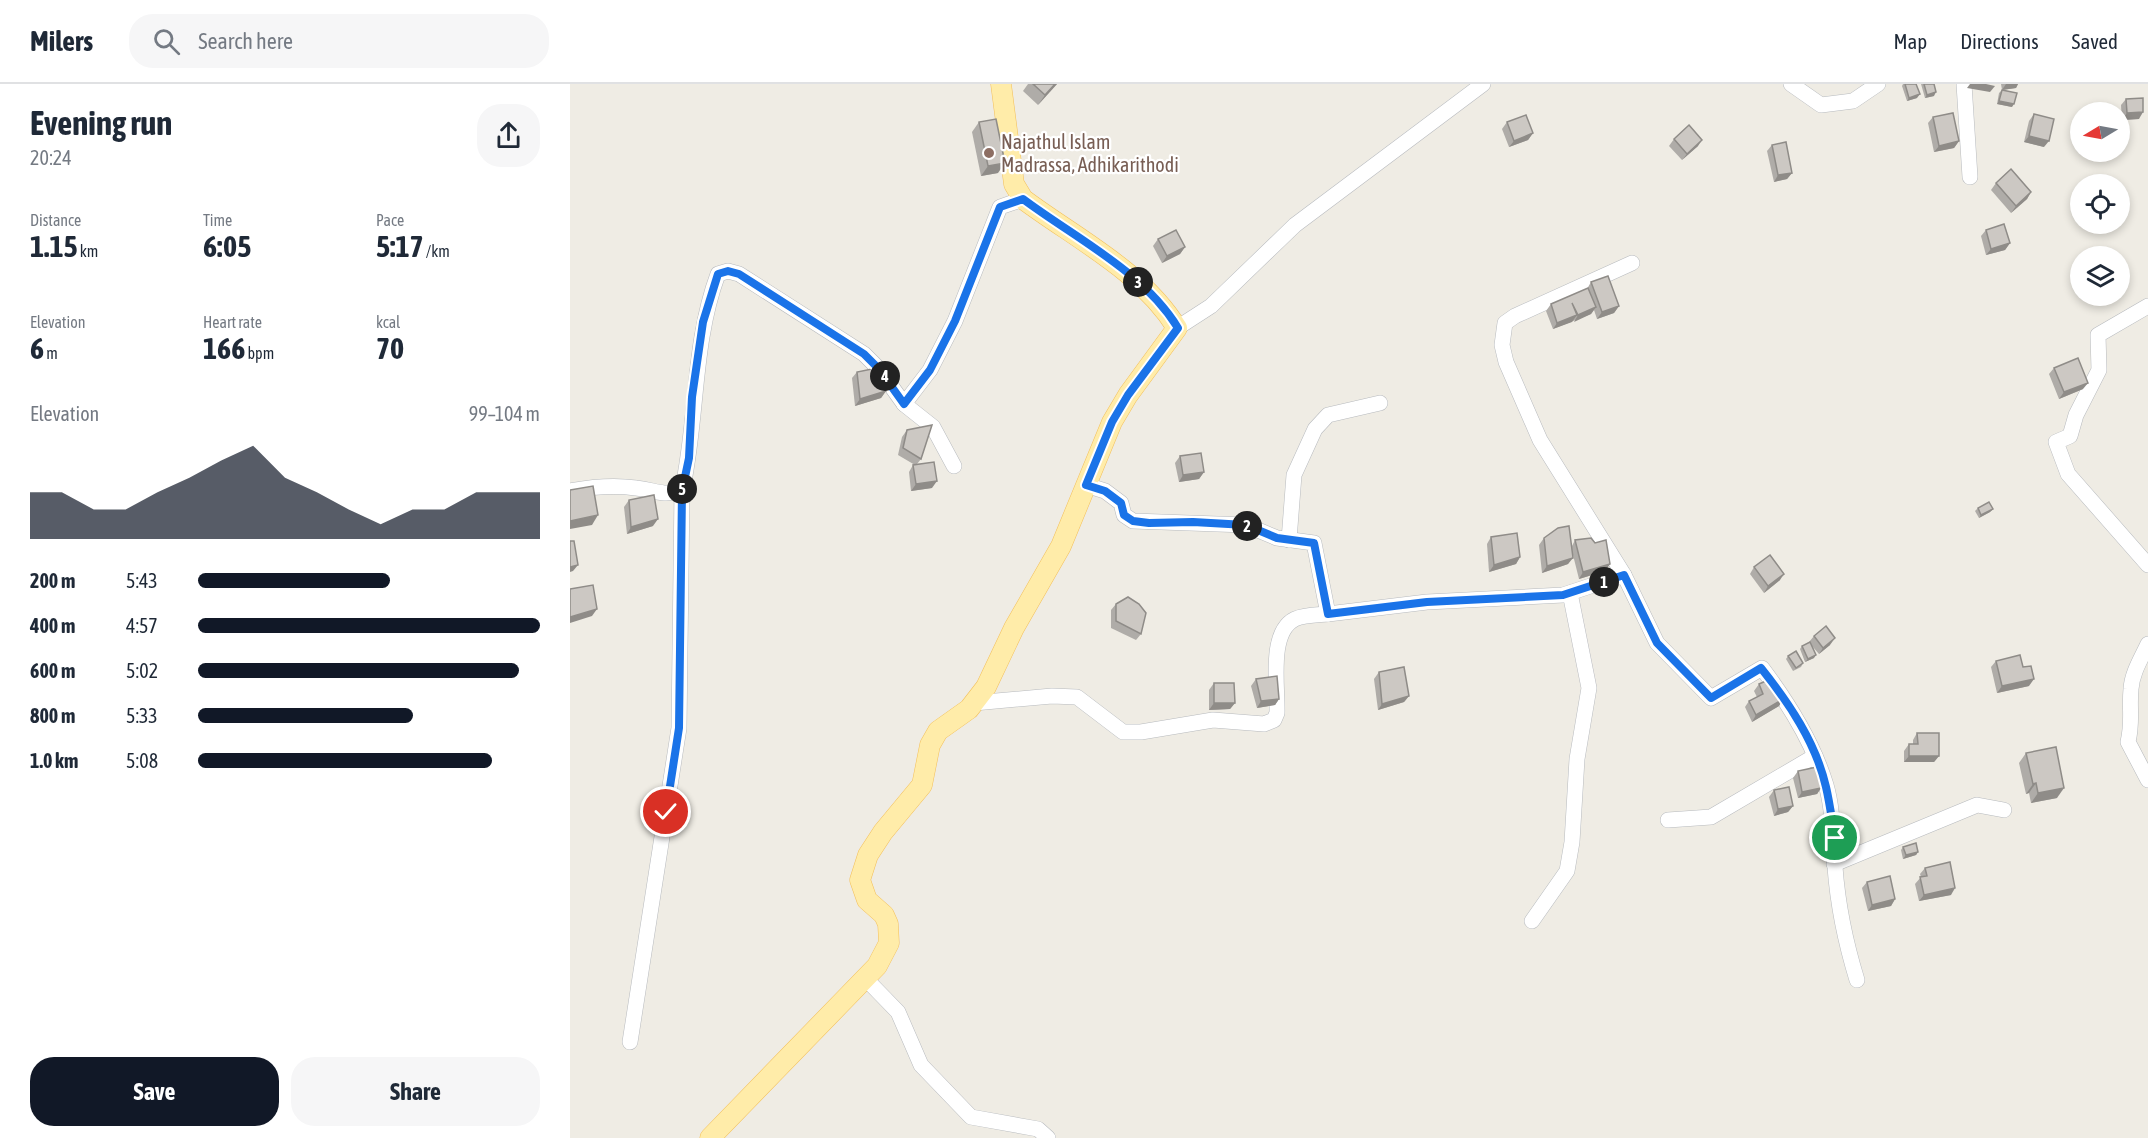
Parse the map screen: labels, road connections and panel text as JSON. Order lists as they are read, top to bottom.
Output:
{
  "places": ["Najathul Islam Madrassa, Adhikarithodi"],
  "north": "left",
  "page": {
    "header": "Milers",
    "search": "Search here",
    "nav": ["Map", "Directions", "Saved"],
    "heading": ["Evening run", "20:24"],
    "stats": [
      ["Distance", "1.15 km"],
      ["Time", "6:05"],
      ["Pace", "5:17 /km"],
      ["Elevation", "6 m"],
      ["Heart rate", "166 bpm"],
      ["kcal", "70"]
    ],
    "pins": [
      "3",
      "4",
      "5",
      "2",
      "1"
    ],
    "chart": ["Elevation", "99–104 m"],
    "list": [
      {
        "name": "200 m",
        "note": "5:43"
      },
      {
        "name": "400 m",
        "note": "4:57"
      },
      {
        "name": "600 m",
        "note": "5:02"
      },
      {
        "name": "800 m",
        "note": "5:33"
      },
      {
        "name": "1.0 km",
        "note": "5:08"
      }
    ],
    "buttons": ["Save", "Share"]
  }
}
